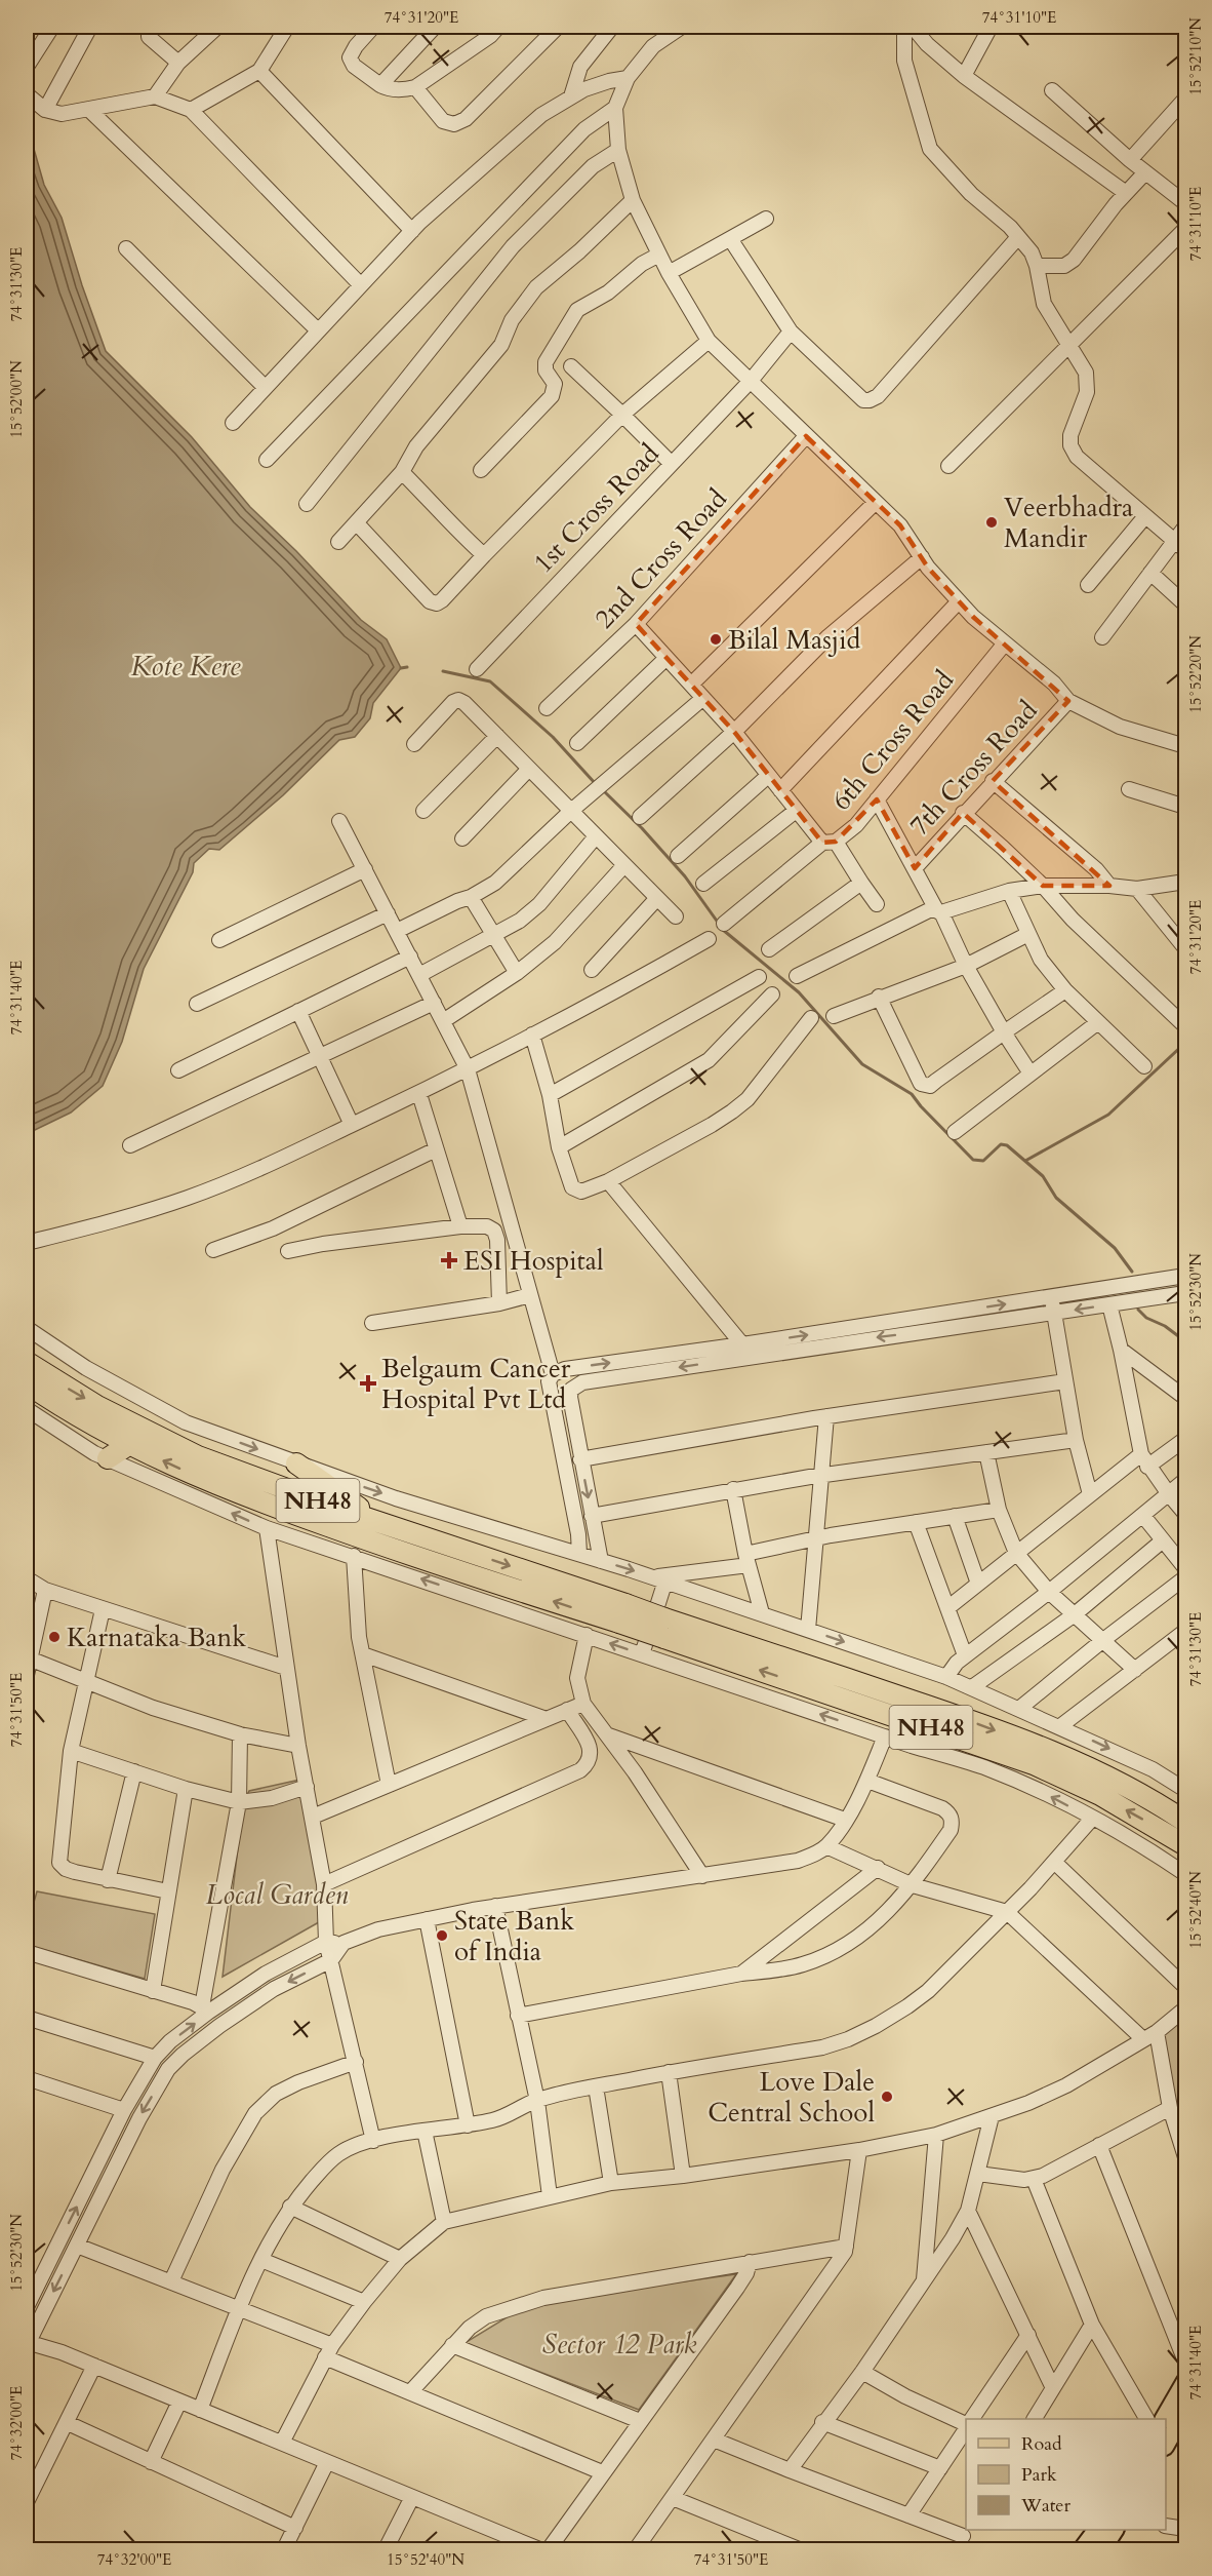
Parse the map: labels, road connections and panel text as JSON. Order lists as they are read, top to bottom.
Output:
{
  "streets": {
    "highway": ["NH48"],
    "street": [
      "1st Cross Road",
      "2nd Cross Road",
      "6th Cross Road",
      "7th Cross Road"
    ]
  },
  "water": ["Kote Kere"],
  "parks": ["Local Garden", "Sector 12 Park"],
  "places": {
    "other": [
      "Veerbhadra Mandir",
      "Bilal Masjid",
      "Karnataka Bank",
      "State Bank of India",
      "Love Dale Central School"
    ],
    "health": ["ESI Hospital", "Belgaum Cancer Hospital Pvt Ltd"]
  },
  "legend": ["Road", "Park", "Water"],
  "coordinates": [
    "74°31'20\"E",
    "74°31'10\"E",
    "15°52'10\"N",
    "74°31'30\"E",
    "15°52'00\"N",
    "15°52'20\"N",
    "74°31'40\"E",
    "15°52'30\"N",
    "74°31'50\"E",
    "15°52'40\"N",
    "74°32'00\"E"
  ]
}
